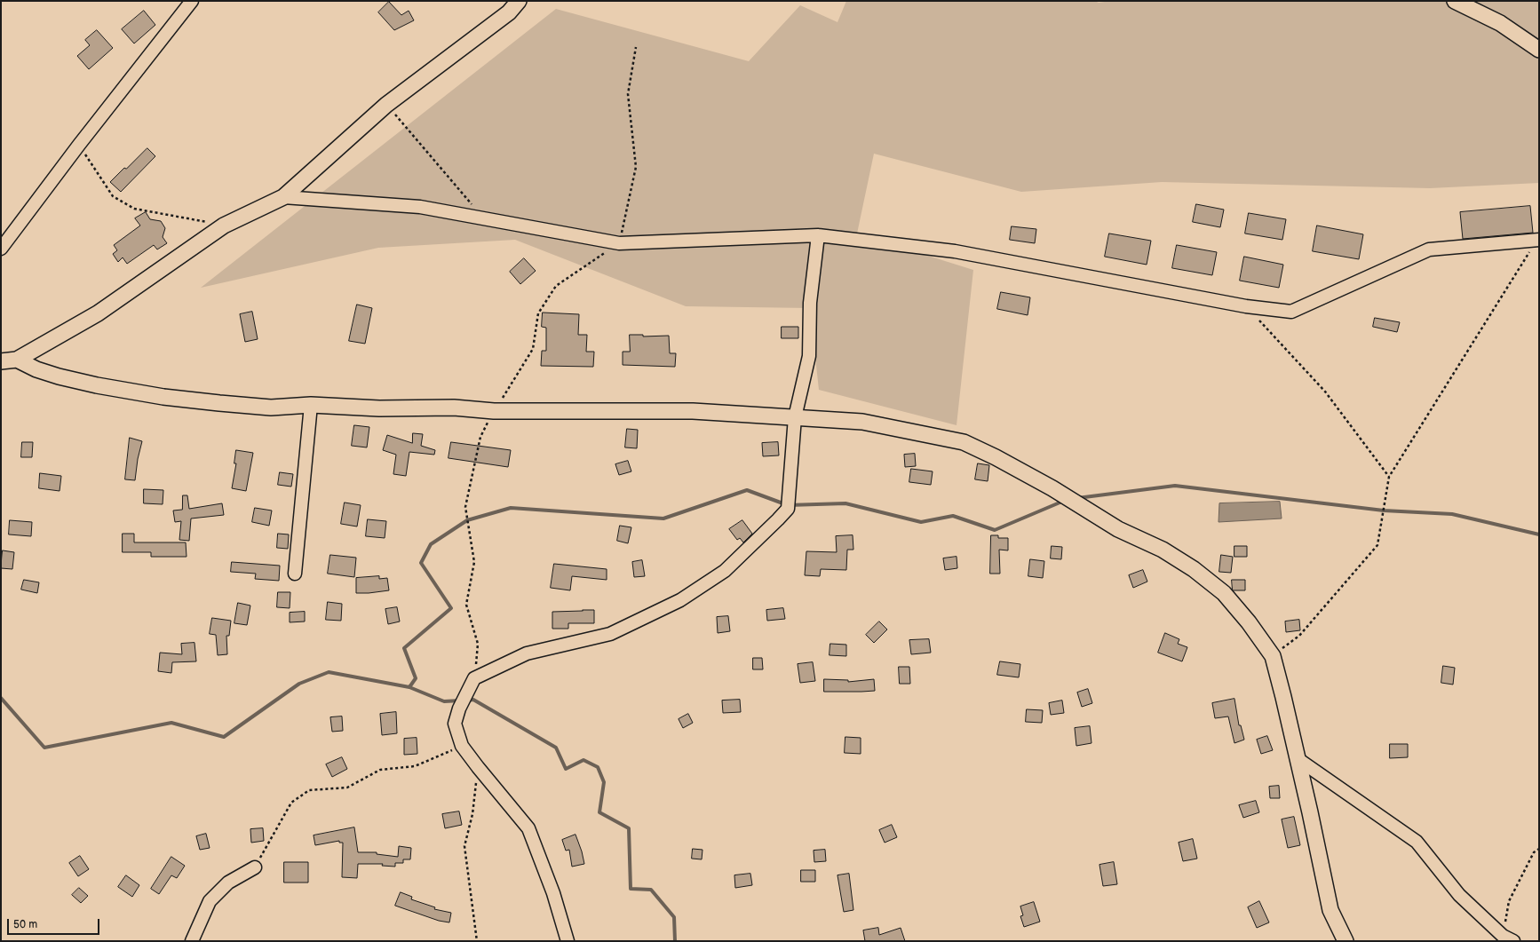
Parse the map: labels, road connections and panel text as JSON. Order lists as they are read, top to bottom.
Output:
{
  "scale_bar": "50 m"
}
